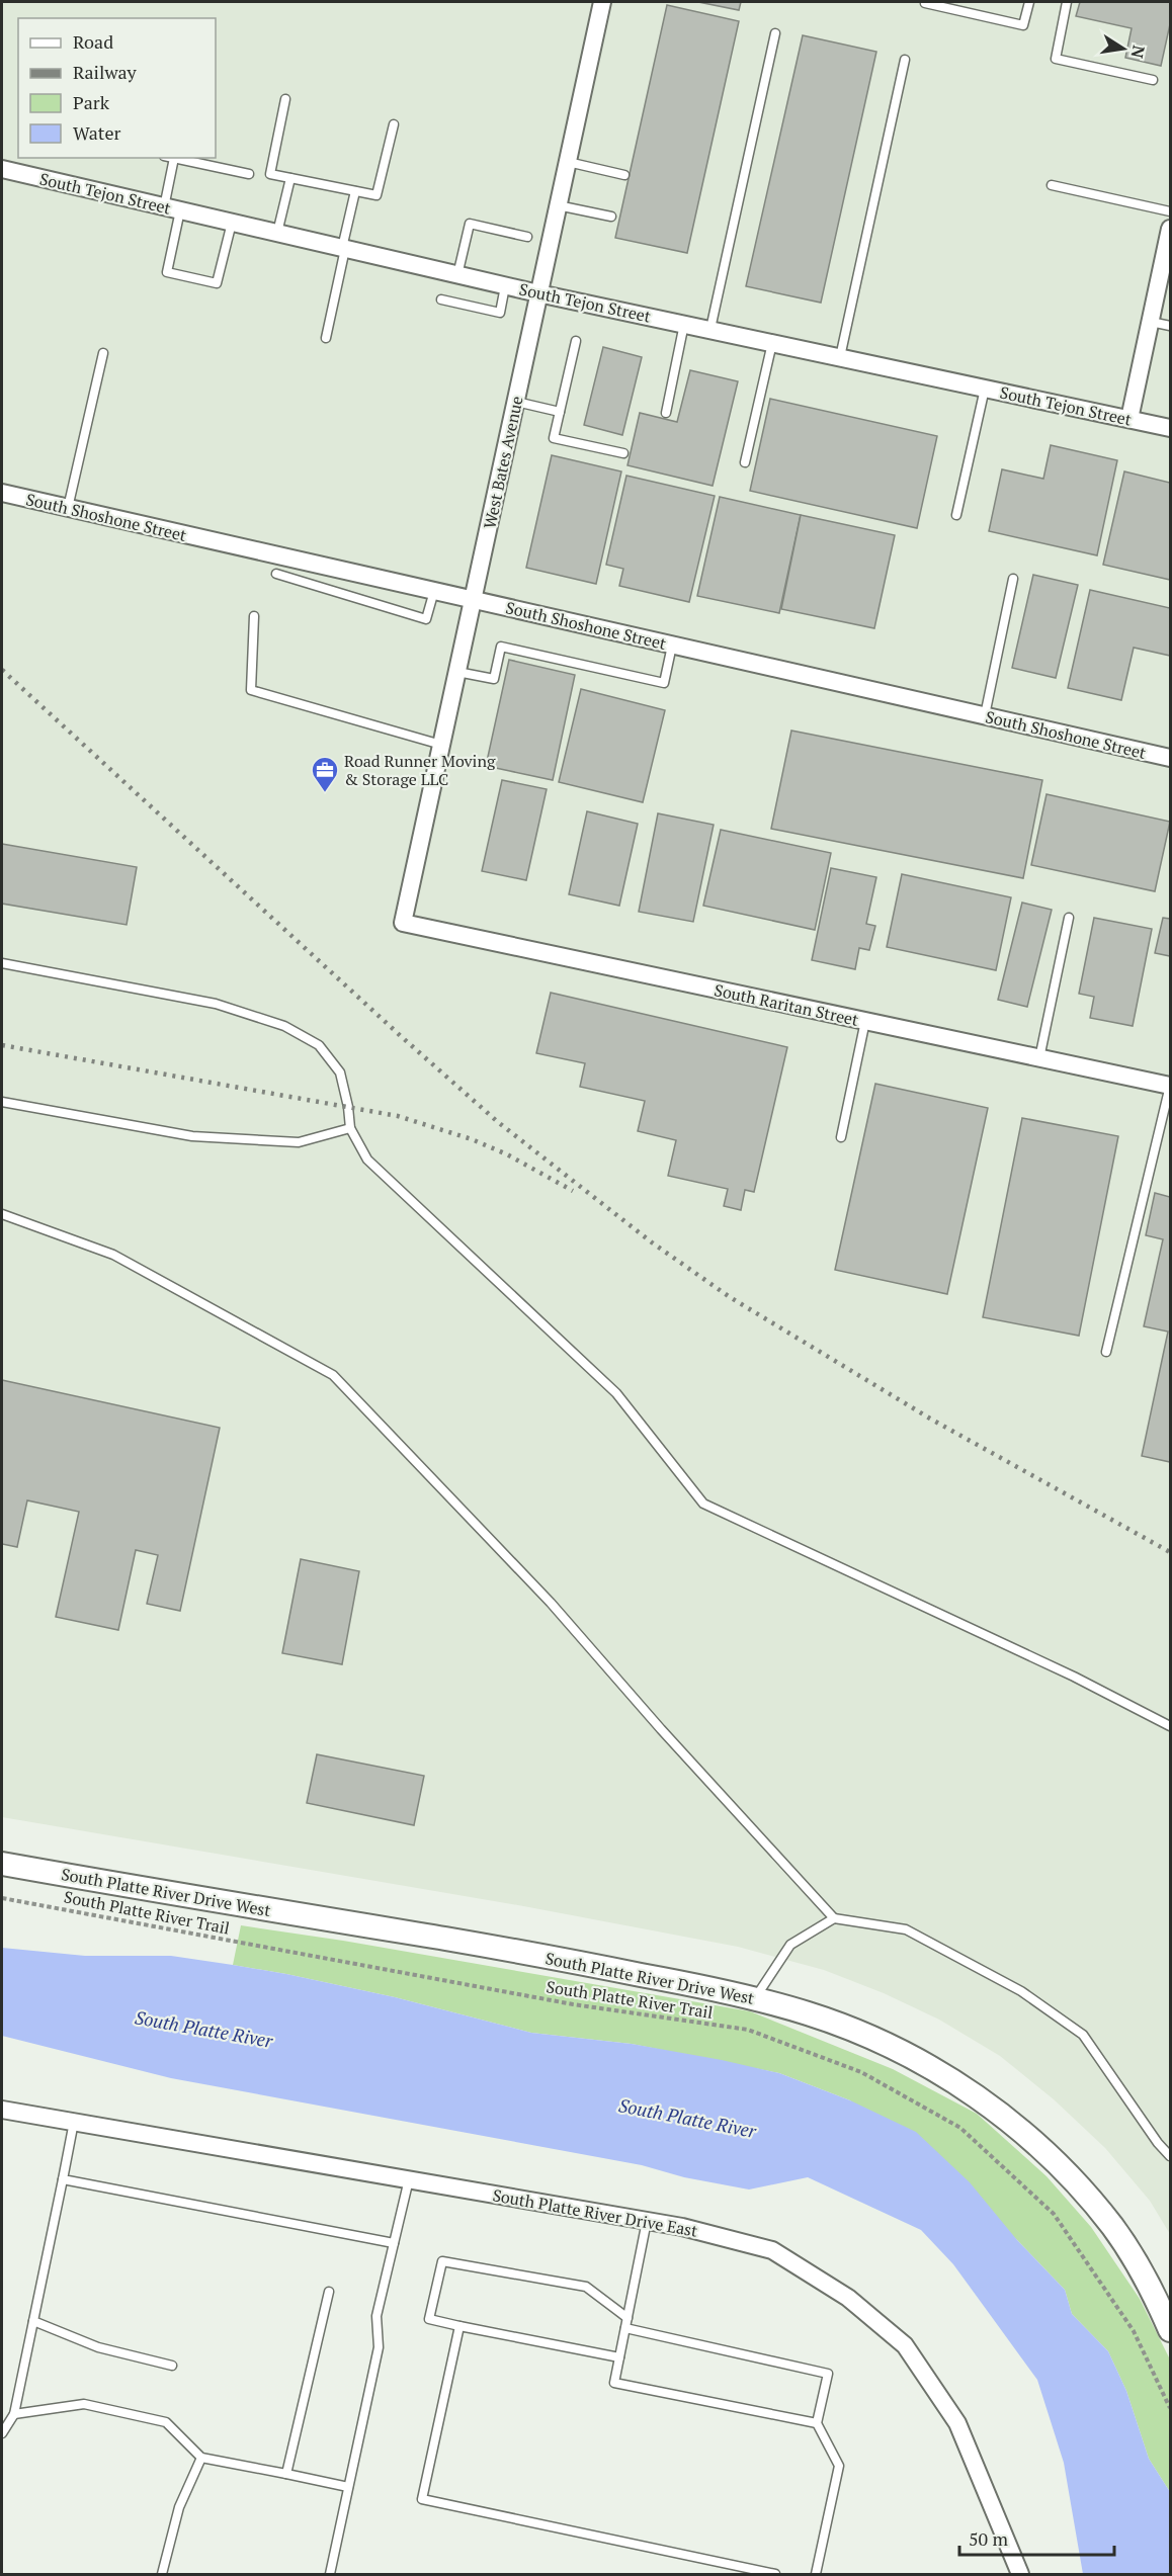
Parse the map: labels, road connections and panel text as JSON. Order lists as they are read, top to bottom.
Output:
{
  "streets": {
    "street": [
      "South Tejon Street",
      "West Bates Avenue",
      "South Shoshone Street",
      "South Raritan Street",
      "South Platte River Drive West",
      "South Platte River Drive East"
    ],
    "path": ["South Platte River Trail"]
  },
  "crossings": [
    ["South Tejon Street", "West Bates Avenue"],
    ["West Bates Avenue", "South Shoshone Street"],
    ["West Bates Avenue", "South Raritan Street"]
  ],
  "water": ["South Platte River"],
  "places": {
    "office": ["Road Runner Moving & Storage LLC"]
  },
  "legend": [
    "Road",
    "Railway",
    "Park",
    "Water"
  ],
  "scale_bar": "50 m",
  "north": "right"
}
